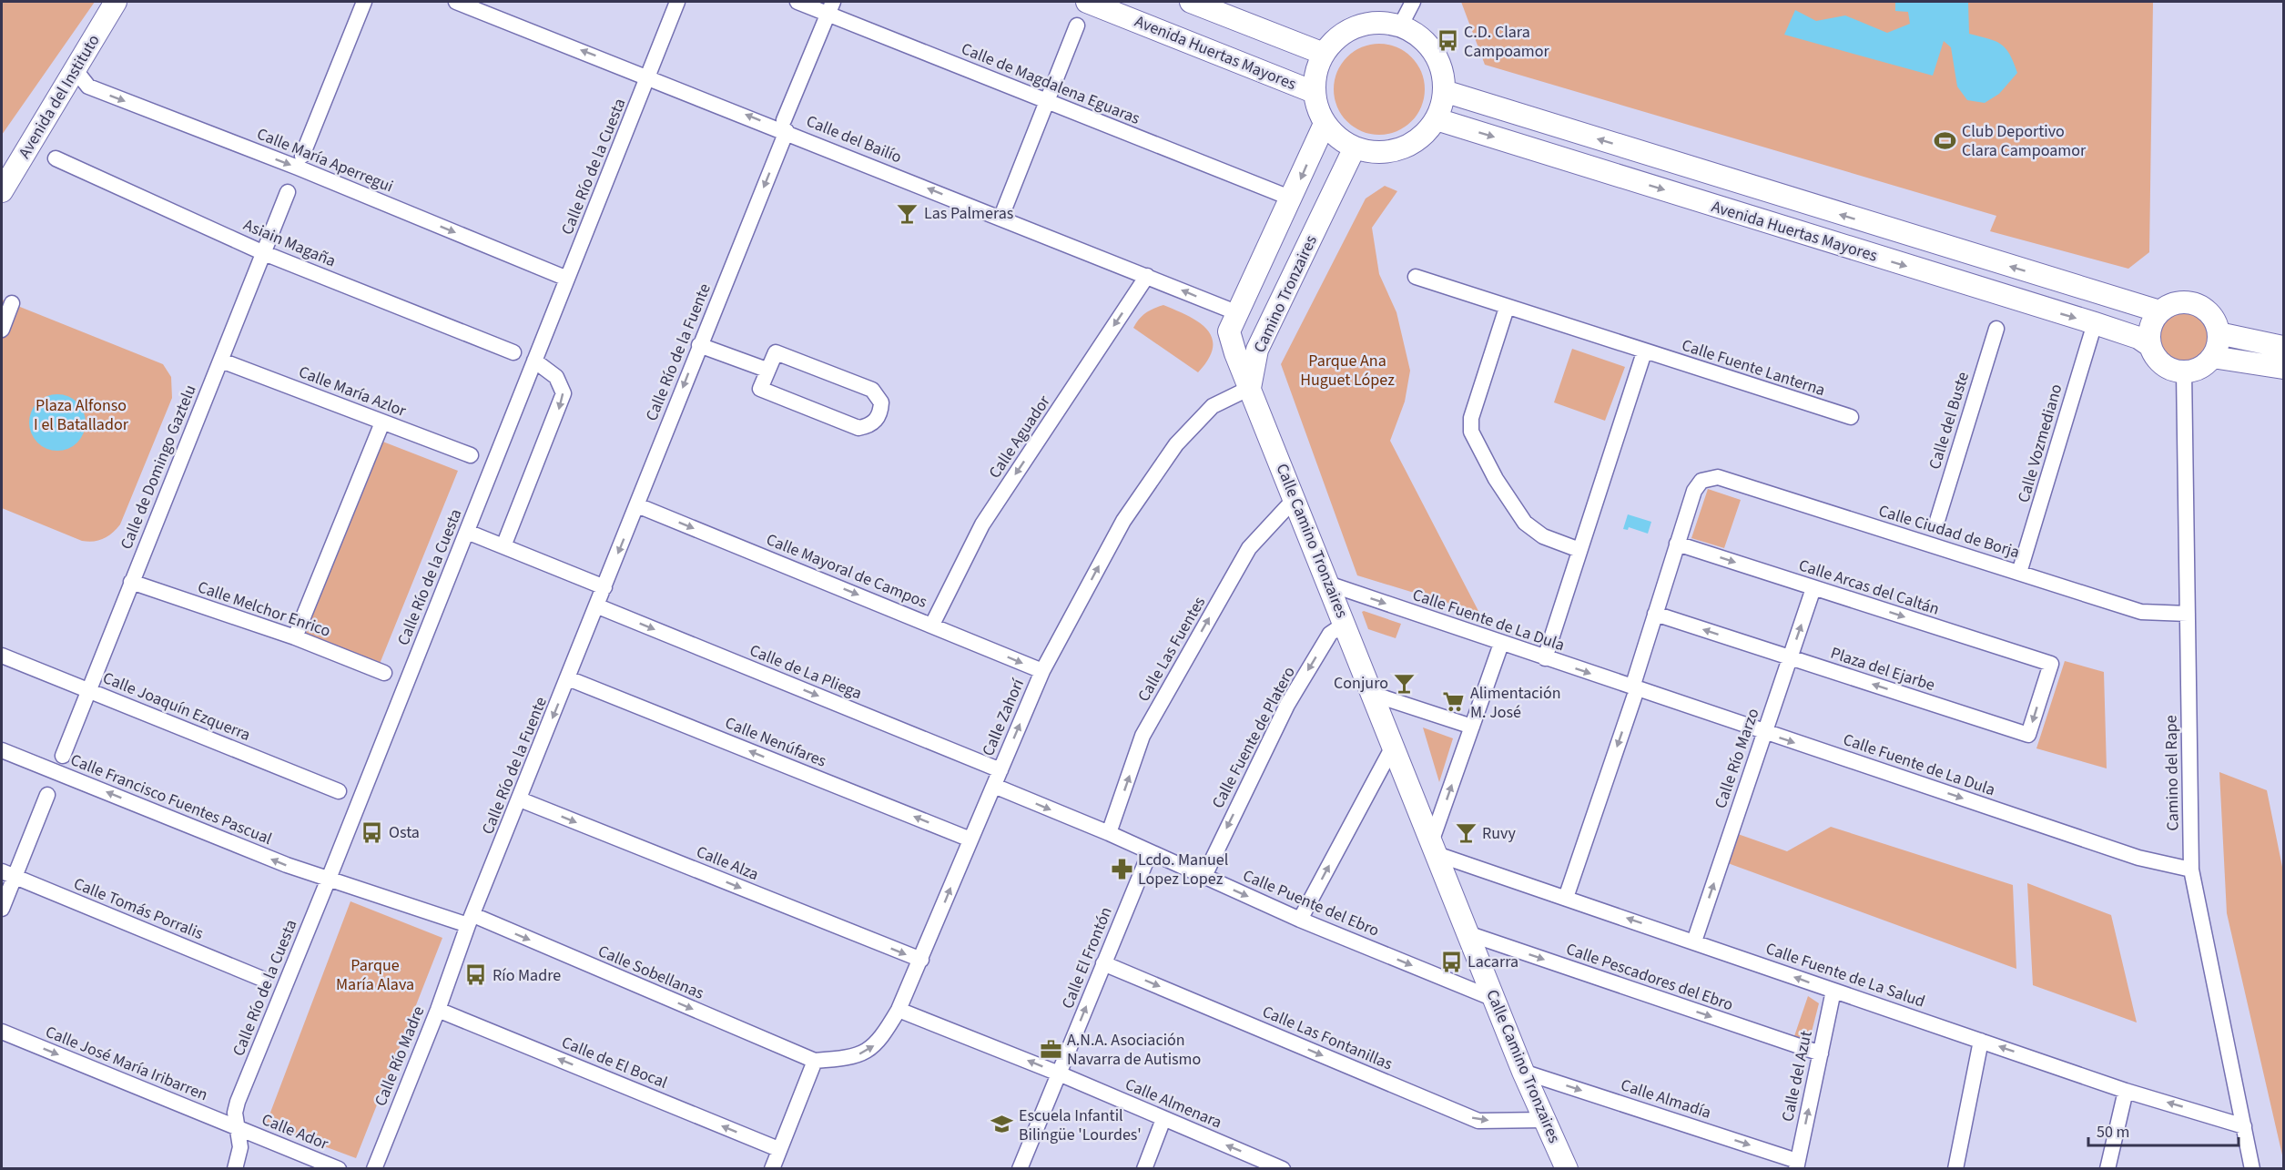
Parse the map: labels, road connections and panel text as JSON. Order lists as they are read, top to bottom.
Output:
{
  "streets": {
    "street": [
      "Avenida Huertas Mayores",
      "Calle de Magdalena Eguaras",
      "Avenida del Instituto",
      "Calle del Bailío",
      "Calle María Aperregui",
      "Calle Río de la Cuesta",
      "Asiain Magaña",
      "Camino Tronzaires",
      "Calle Río de la Fuente",
      "Calle Fuente Lanterna",
      "Calle María Azlor",
      "Calle del Buste",
      "Calle Aguador",
      "Calle Vozmediano",
      "Calle de Domingo Gaztelu",
      "Calle Ciudad de Borja",
      "Calle Camino Tronzaires",
      "Calle Mayoral de Campos",
      "Calle Arcas del Caltán",
      "Calle Melchor Enrico",
      "Calle Fuente de La Dula",
      "Calle Las Fuentes",
      "Plaza del Ejarbe",
      "Calle de La Pliega",
      "Calle Joaquín Ezquerra",
      "Calle Zahorí",
      "Calle Fuente de Platero",
      "Calle Nenúfares",
      "Calle Río Marzo",
      "Camino del Rape",
      "Calle Francisco Fuentes Pascual",
      "Calle Alza",
      "Calle Puente del Ebro",
      "Calle Tomás Porralis",
      "Calle El Frontón",
      "Calle Sobellanas",
      "Calle Fuente de La Salud",
      "Calle Pescadores del Ebro",
      "Calle Las Fontanillas",
      "Calle Río Madre",
      "Calle de El Bocal",
      "Calle José María Iribarren",
      "Calle del Azut",
      "Calle Almadía",
      "Calle Almenara",
      "Calle Ador"
    ]
  },
  "crossings": [
    ["Avenida Huertas Mayores", "Camino Tronzaires"],
    ["Avenida Huertas Mayores", "Calle Vozmediano"],
    ["Avenida Huertas Mayores", "Camino del Rape"],
    ["Calle de Magdalena Eguaras", "Camino Tronzaires"],
    ["Calle de Magdalena Eguaras", "Calle Río de la Fuente"],
    ["Avenida del Instituto", "Calle María Aperregui"],
    ["Calle del Bailío", "Calle Río de la Cuesta"],
    ["Calle del Bailío", "Camino Tronzaires"],
    ["Calle del Bailío", "Calle Río de la Fuente"],
    ["Calle del Bailío", "Calle Aguador"],
    ["Calle María Aperregui", "Calle Río de la Cuesta"],
    ["Calle Río de la Cuesta", "Calle Francisco Fuentes Pascual"],
    ["Calle Río de la Cuesta", "Calle José María Iribarren"],
    ["Calle Río de la Cuesta", "Calle Ador"],
    ["Asiain Magaña", "Calle de Domingo Gaztelu"],
    ["Camino Tronzaires", "Calle Camino Tronzaires"],
    ["Camino Tronzaires", "Calle Zahorí"],
    ["Calle Río de la Fuente", "Calle Mayoral de Campos"],
    ["Calle Río de la Fuente", "Calle de La Pliega"],
    ["Calle Río de la Fuente", "Calle Nenúfares"],
    ["Calle Río de la Fuente", "Calle Francisco Fuentes Pascual"],
    ["Calle Río de la Fuente", "Calle Alza"],
    ["Calle Río de la Fuente", "Calle Sobellanas"],
    ["Calle Río de la Fuente", "Calle Río Madre"],
    ["Calle María Azlor", "Calle de Domingo Gaztelu"],
    ["Calle Aguador", "Calle Mayoral de Campos"],
    ["Calle Vozmediano", "Calle Ciudad de Borja"],
    ["Calle de Domingo Gaztelu", "Calle Melchor Enrico"],
    ["Calle de Domingo Gaztelu", "Calle Joaquín Ezquerra"],
    ["Calle Ciudad de Borja", "Calle Arcas del Caltán"],
    ["Calle Ciudad de Borja", "Camino del Rape"],
    ["Calle Camino Tronzaires", "Calle Fuente de La Dula"],
    ["Calle Camino Tronzaires", "Calle Las Fuentes"],
    ["Calle Camino Tronzaires", "Calle Zahorí"],
    ["Calle Camino Tronzaires", "Calle Fuente de Platero"],
    ["Calle Camino Tronzaires", "Calle Puente del Ebro"],
    ["Calle Camino Tronzaires", "Calle Fuente de La Salud"],
    ["Calle Camino Tronzaires", "Calle Pescadores del Ebro"],
    ["Calle Camino Tronzaires", "Calle Las Fontanillas"],
    ["Calle Camino Tronzaires", "Calle Almadía"],
    ["Calle Mayoral de Campos", "Calle Zahorí"],
    ["Calle Arcas del Caltán", "Plaza del Ejarbe"],
    ["Calle Arcas del Caltán", "Calle Río Marzo"],
    ["Calle Fuente de La Dula", "Calle Río Marzo"],
    ["Calle Fuente de La Dula", "Camino del Rape"],
    ["Calle Las Fuentes", "Calle Puente del Ebro"],
    ["Plaza del Ejarbe", "Calle Río Marzo"],
    ["Calle de La Pliega", "Calle Zahorí"],
    ["Calle Zahorí", "Calle Nenúfares"],
    ["Calle Zahorí", "Calle Alza"],
    ["Calle Zahorí", "Calle Puente del Ebro"],
    ["Calle Zahorí", "Calle Sobellanas"],
    ["Calle Zahorí", "Calle Almenara"],
    ["Calle Fuente de Platero", "Calle Puente del Ebro"],
    ["Calle Río Marzo", "Calle Fuente de La Salud"],
    ["Camino del Rape", "Calle Fuente de La Salud"],
    ["Calle Francisco Fuentes Pascual", "Calle Sobellanas"],
    ["Calle Francisco Fuentes Pascual", "Calle Río Madre"],
    ["Calle Puente del Ebro", "Calle El Frontón"],
    ["Calle El Frontón", "Calle Las Fontanillas"],
    ["Calle El Frontón", "Calle Almenara"],
    ["Calle Sobellanas", "Calle Río Madre"],
    ["Calle Fuente de La Salud", "Calle del Azut"],
    ["Calle Pescadores del Ebro", "Calle del Azut"],
    ["Calle Río Madre", "Calle de El Bocal"],
    ["Calle José María Iribarren", "Calle Ador"],
    ["Calle del Azut", "Calle Almadía"]
  ],
  "one_way": [
    "Calle del Bailío",
    "Calle María Aperregui",
    "Calle Río de la Fuente",
    "Calle Aguador",
    "Calle Mayoral de Campos",
    "Calle Arcas del Caltán",
    "Calle Fuente de La Dula",
    "Calle Las Fuentes",
    "Plaza del Ejarbe",
    "Calle de La Pliega",
    "Calle Zahorí",
    "Calle Nenúfares",
    "Calle Río Marzo",
    "Calle Francisco Fuentes Pascual",
    "Calle Alza",
    "Calle Puente del Ebro",
    "Calle Sobellanas",
    "Calle Fuente de La Salud",
    "Calle Pescadores del Ebro",
    "Calle Las Fontanillas",
    "Calle de El Bocal",
    "Calle José María Iribarren",
    "Calle del Azut",
    "Calle Almadía",
    "Calle Almenara"
  ],
  "parks": ["Parque Ana Huguet López", "Plaza Alfonso I el Batallador", "Parque María Alava"],
  "places": {
    "bus stop": [
      "C.D. Clara Campoamor",
      "Osta",
      "Lacarra",
      "Río Madre"
    ],
    "sports": ["Club Deportivo Clara Campoamor"],
    "bar": ["Las Palmeras", "Conjuro", "Ruvy"],
    "supermarket": ["Alimentación M. José"],
    "pharmacy": ["Lcdo. Manuel Lopez Lopez"],
    "office": ["A.N.A. Asociación Navarra de Autismo"],
    "school or university": ["Escuela Infantil Bilingüe 'Lourdes'"]
  },
  "scale_bar": "50 m"
}
